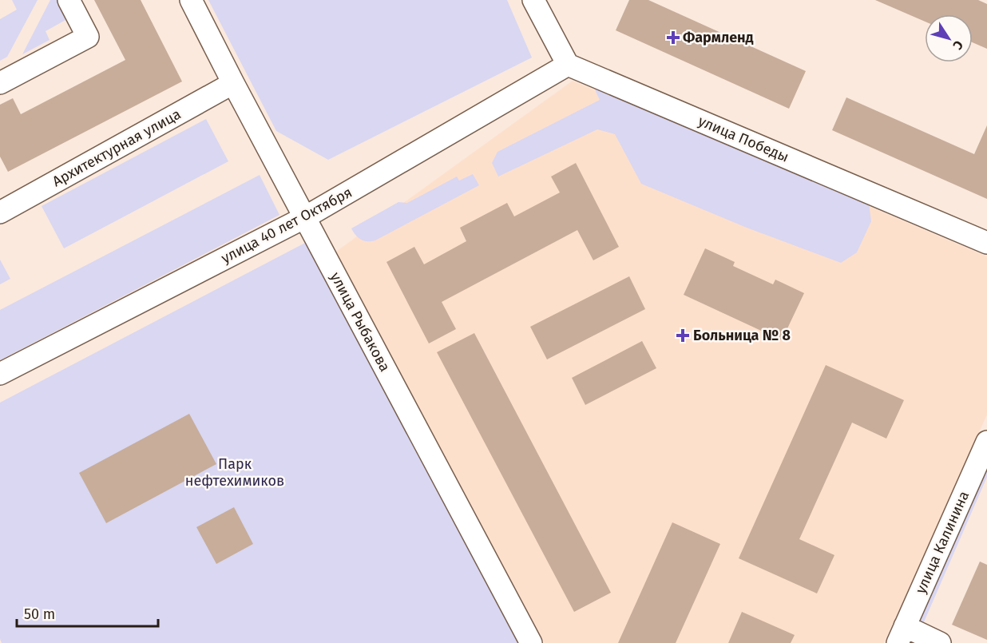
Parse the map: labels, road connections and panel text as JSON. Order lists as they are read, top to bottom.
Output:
{
  "streets": {
    "street": [
      "улица Победы",
      "Архитектурная улица",
      "улица 40 лет Октября",
      "улица Рыбакова",
      "улица Калинина"
    ]
  },
  "crossings": [
    ["улица Победы", "улица 40 лет Октября"],
    ["Архитектурная улица", "улица Рыбакова"],
    ["улица 40 лет Октября", "улица Рыбакова"]
  ],
  "parks": ["Парк нефтехимиков"],
  "places": {
    "health": ["Фармленд", "Больница № 8"]
  },
  "scale_bar": "50 m",
  "north": "bottom right"
}
